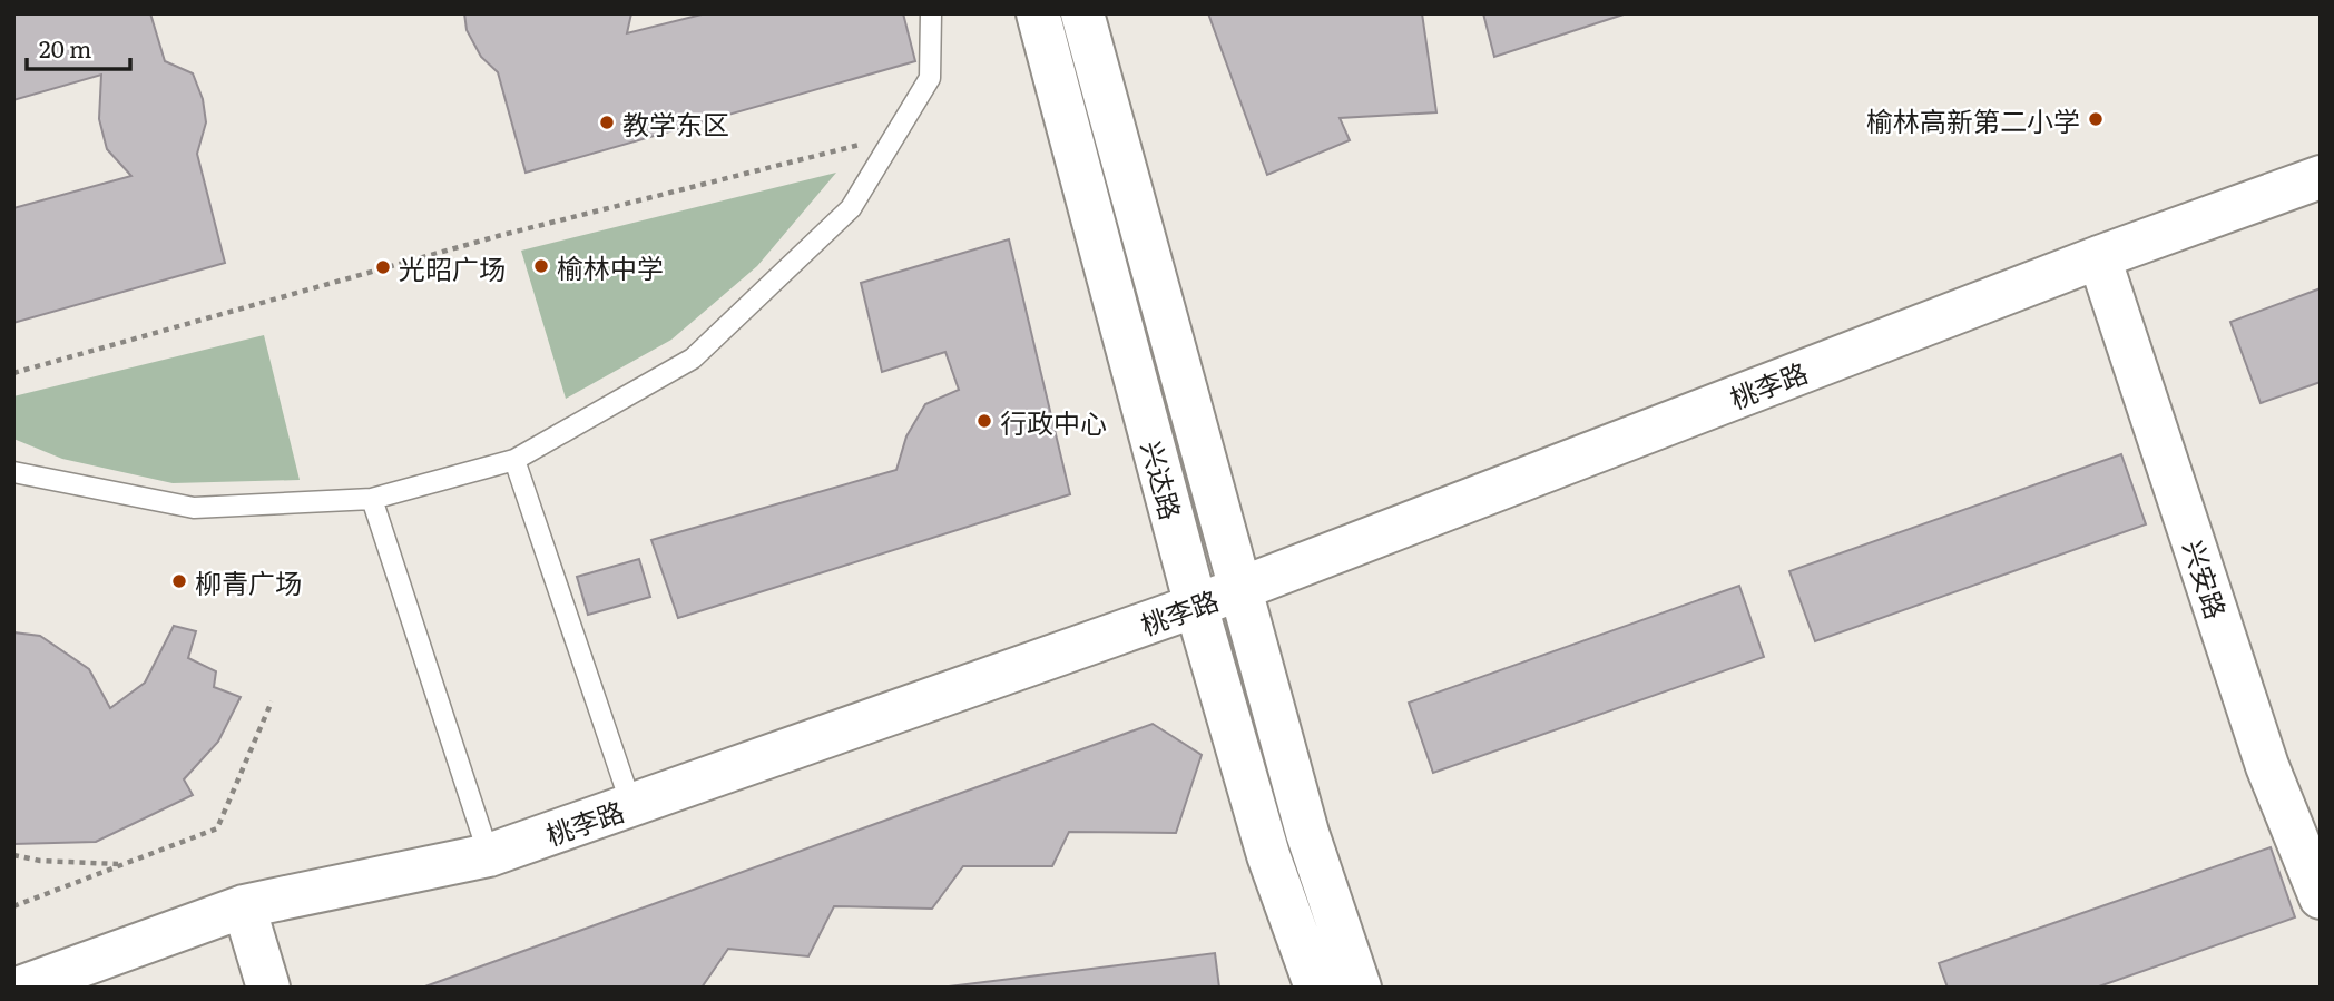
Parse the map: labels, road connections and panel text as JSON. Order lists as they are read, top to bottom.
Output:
{
  "streets": {
    "main road": ["桃李路", "兴达路", "兴安路"]
  },
  "crossings": [
    ["桃李路", "兴达路"],
    ["桃李路", "兴安路"]
  ],
  "places": [
    "榆林高新第二小学",
    "教学东区",
    "榆林中学",
    "光昭广场",
    "行政中心",
    "柳青广场"
  ],
  "scale_bar": "20 m"
}
